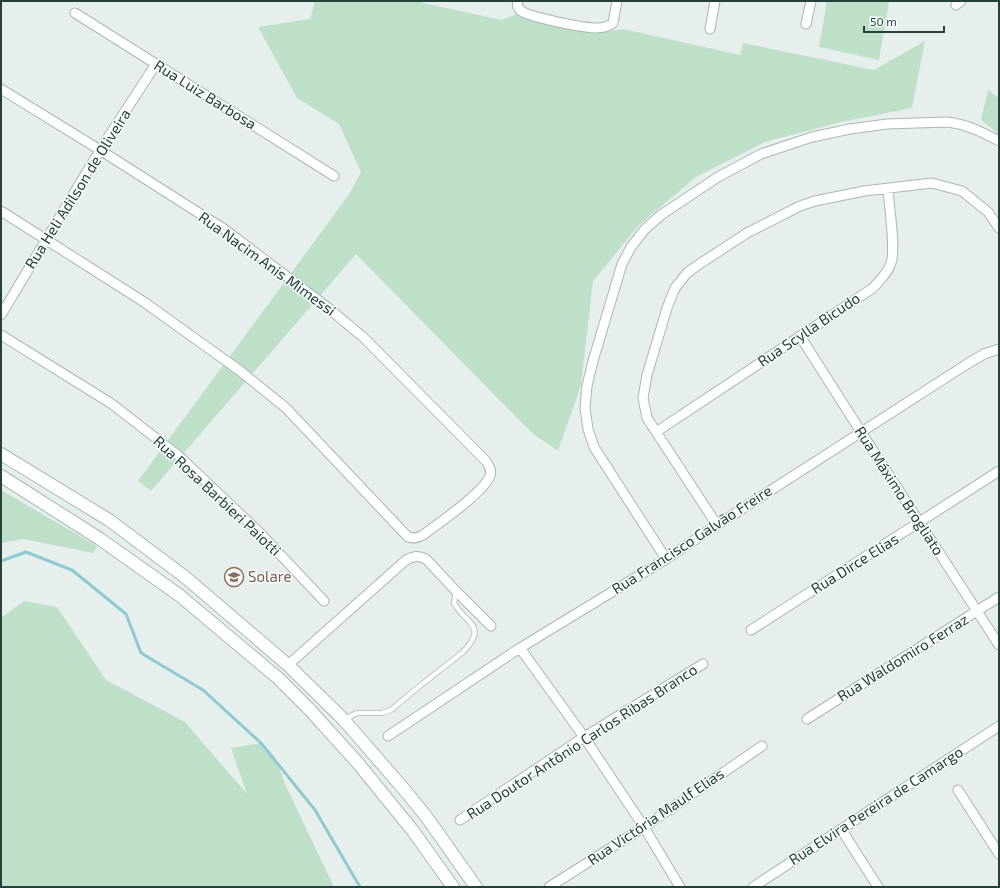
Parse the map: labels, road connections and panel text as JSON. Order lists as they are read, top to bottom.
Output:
{
  "streets": {
    "street": [
      "Rua Luiz Barbosa",
      "Rua Heli Adilson de Oliveira",
      "Rua Nacim Anis Mimessi",
      "Rua Scylla Bicudo",
      "Rua Máximo Brogliato",
      "Rua Rosa Barbieri Paiotti",
      "Rua Francisco Galvão Freire",
      "Rua Dirce Elias",
      "Rua Waldomiro Ferraz",
      "Rua Doutor Antônio Carlos Ribas Branco",
      "Rua Elvira Pereira de Camargo",
      "Rua Victória Maulf Elias"
    ]
  },
  "crossings": [
    ["Rua Luiz Barbosa", "Rua Heli Adilson de Oliveira"],
    ["Rua Heli Adilson de Oliveira", "Rua Nacim Anis Mimessi"],
    ["Rua Scylla Bicudo", "Rua Máximo Brogliato"],
    ["Rua Máximo Brogliato", "Rua Francisco Galvão Freire"],
    ["Rua Máximo Brogliato", "Rua Dirce Elias"],
    ["Rua Máximo Brogliato", "Rua Waldomiro Ferraz"]
  ],
  "places": {
    "school or university": ["Solare"]
  },
  "scale_bar": "50 m"
}
